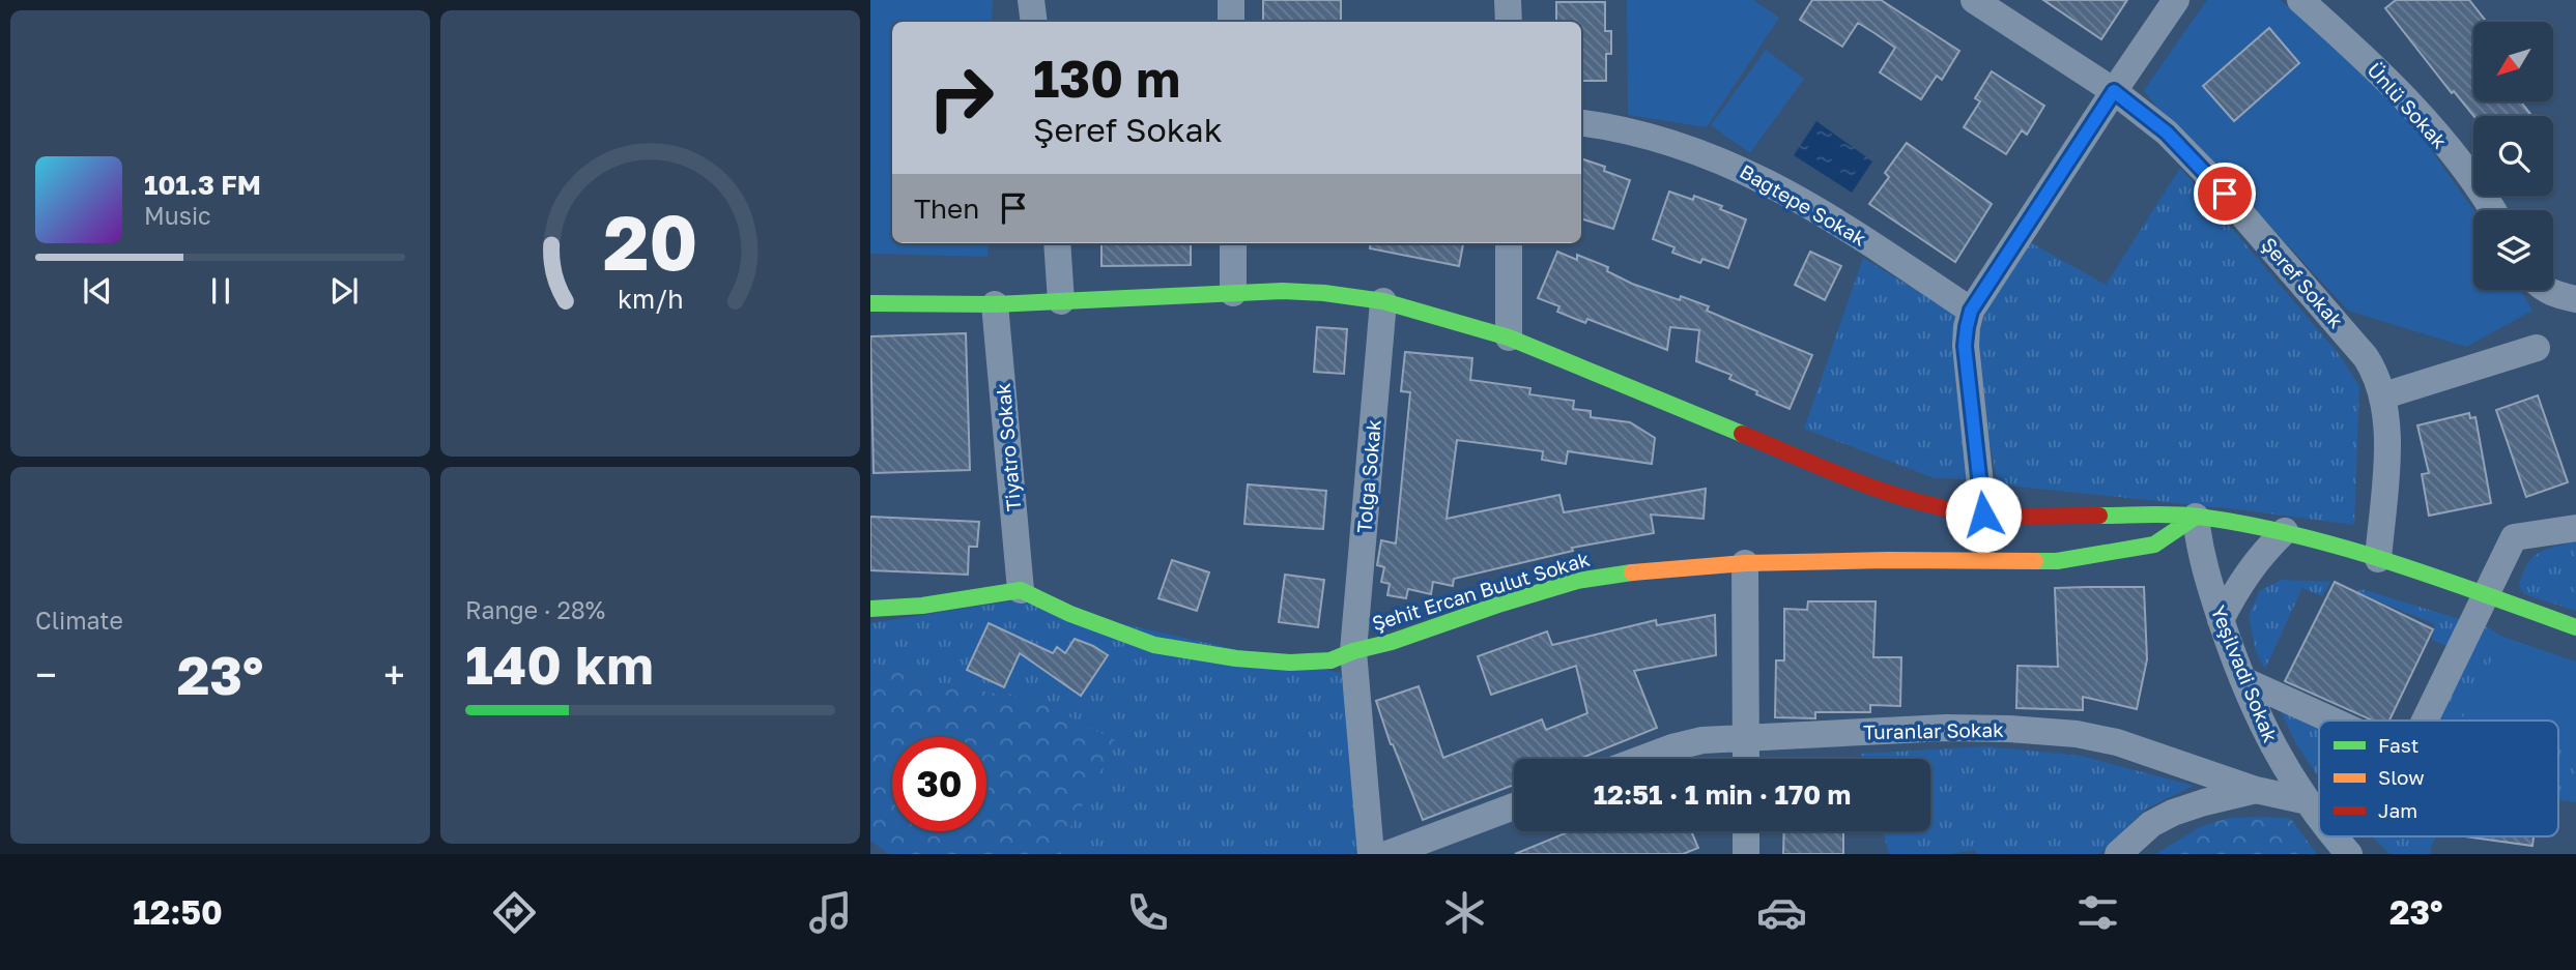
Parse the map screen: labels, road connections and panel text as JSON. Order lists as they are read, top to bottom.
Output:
{
  "streets": {
    "main road": ["Şehit Ercan Bulut Sokak"],
    "street": [
      "Ünlü Sokak",
      "Bağtepe Sokak",
      "Şeref Sokak",
      "Tiyatro Sokak",
      "Tolga Sokak",
      "Yeşilvadi Sokak",
      "Turanlar Sokak"
    ]
  },
  "crossings": [
    ["Tiyatro Sokak", "Şehit Ercan Bulut Sokak"],
    ["Tolga Sokak", "Şehit Ercan Bulut Sokak"],
    ["Şehit Ercan Bulut Sokak", "Yeşilvadi Sokak"],
    ["Yeşilvadi Sokak", "Turanlar Sokak"]
  ],
  "legend": ["Fast", "Slow", "Jam"],
  "north": "bottom left",
  "page": {
    "turn": ["130 m", "Şeref Sokak"],
    "song": ["101.3 FM", "Music"],
    "then": "Then",
    "tile": [
      "Climate",
      ["Range · 28%", "140 km"]
    ],
    "heat": ["−", "23°", "+"],
    "limit": "30",
    "trip": "12:51 · 1 min · 170 m",
    "tabs": ["12:50", "23°"],
    "gauge": ["20", "km/h"]
  }
}
